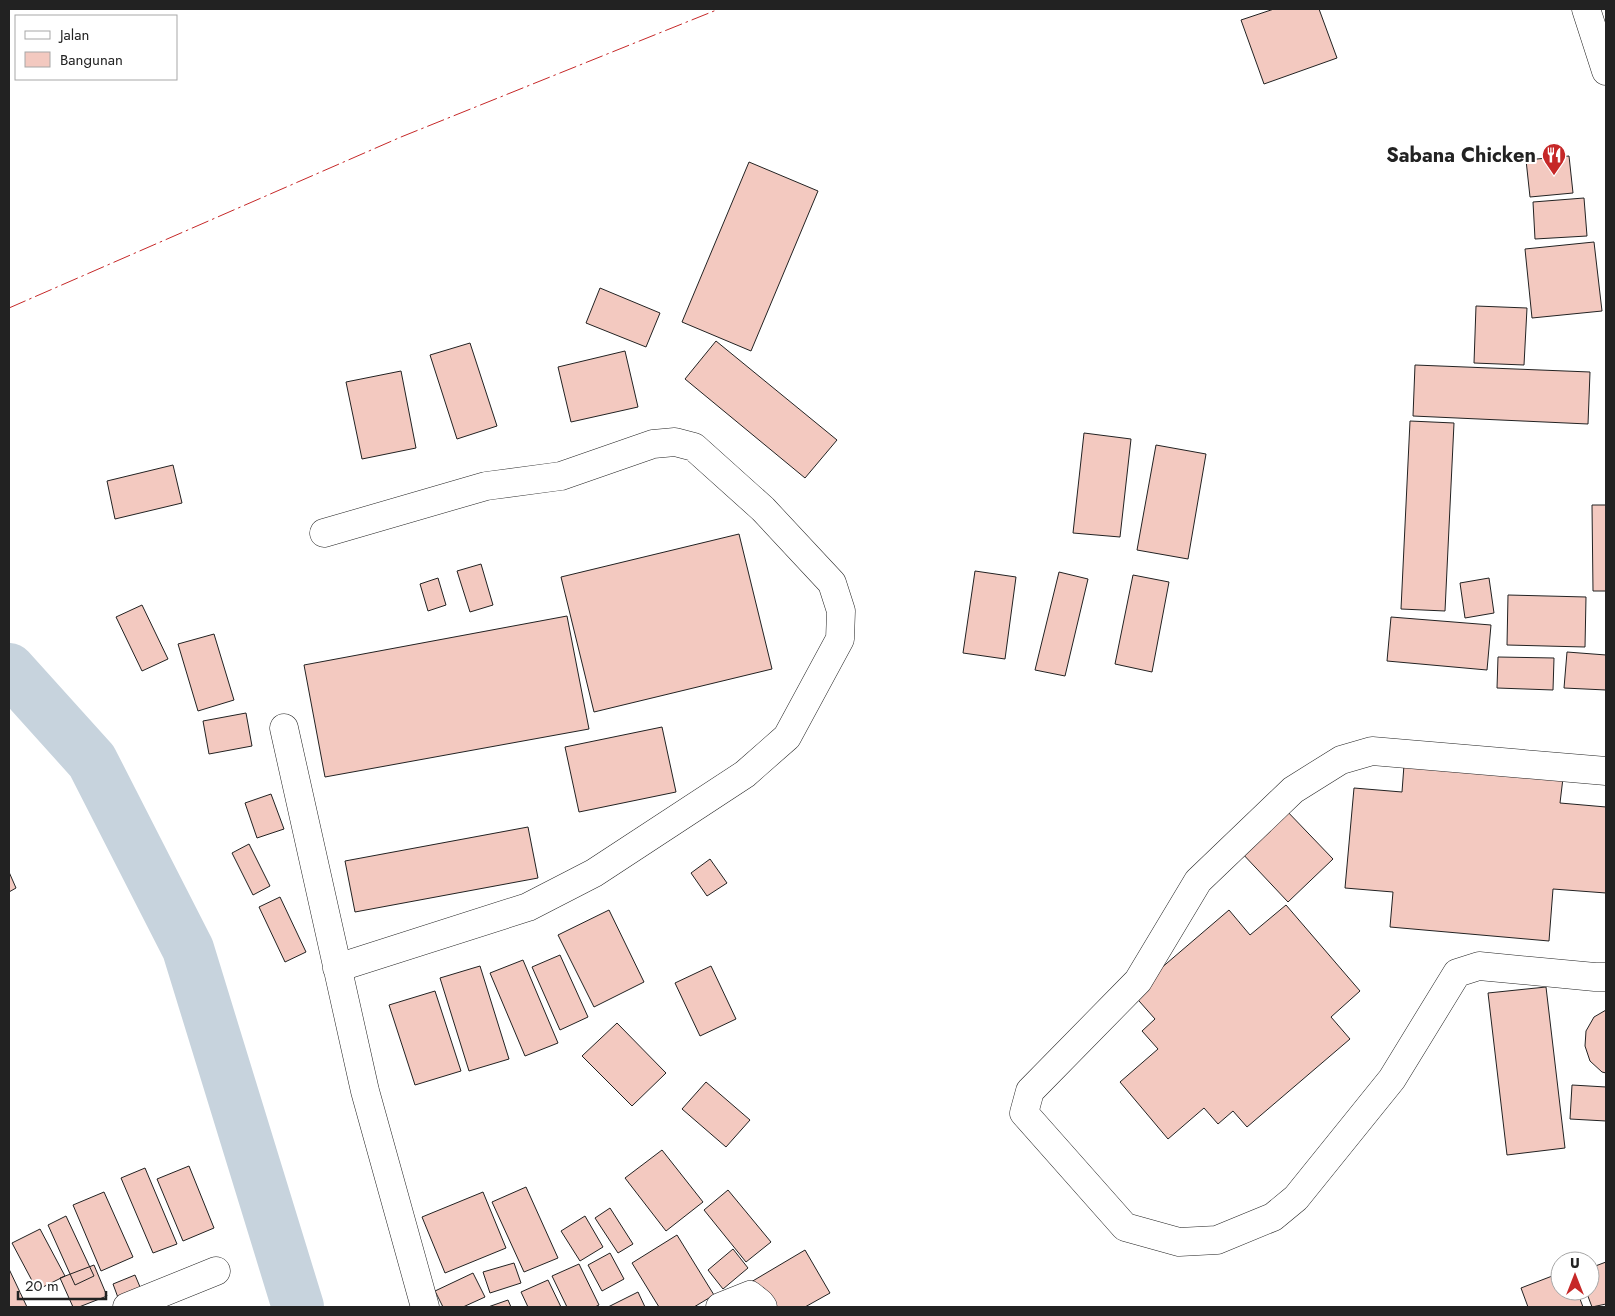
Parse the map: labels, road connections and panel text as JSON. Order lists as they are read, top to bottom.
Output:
{
  "places": {
    "restaurant": ["Sabana Chicken"]
  },
  "legend": ["Jalan", "Bangunan"],
  "scale_bar": "20 m",
  "north": "top"
}
